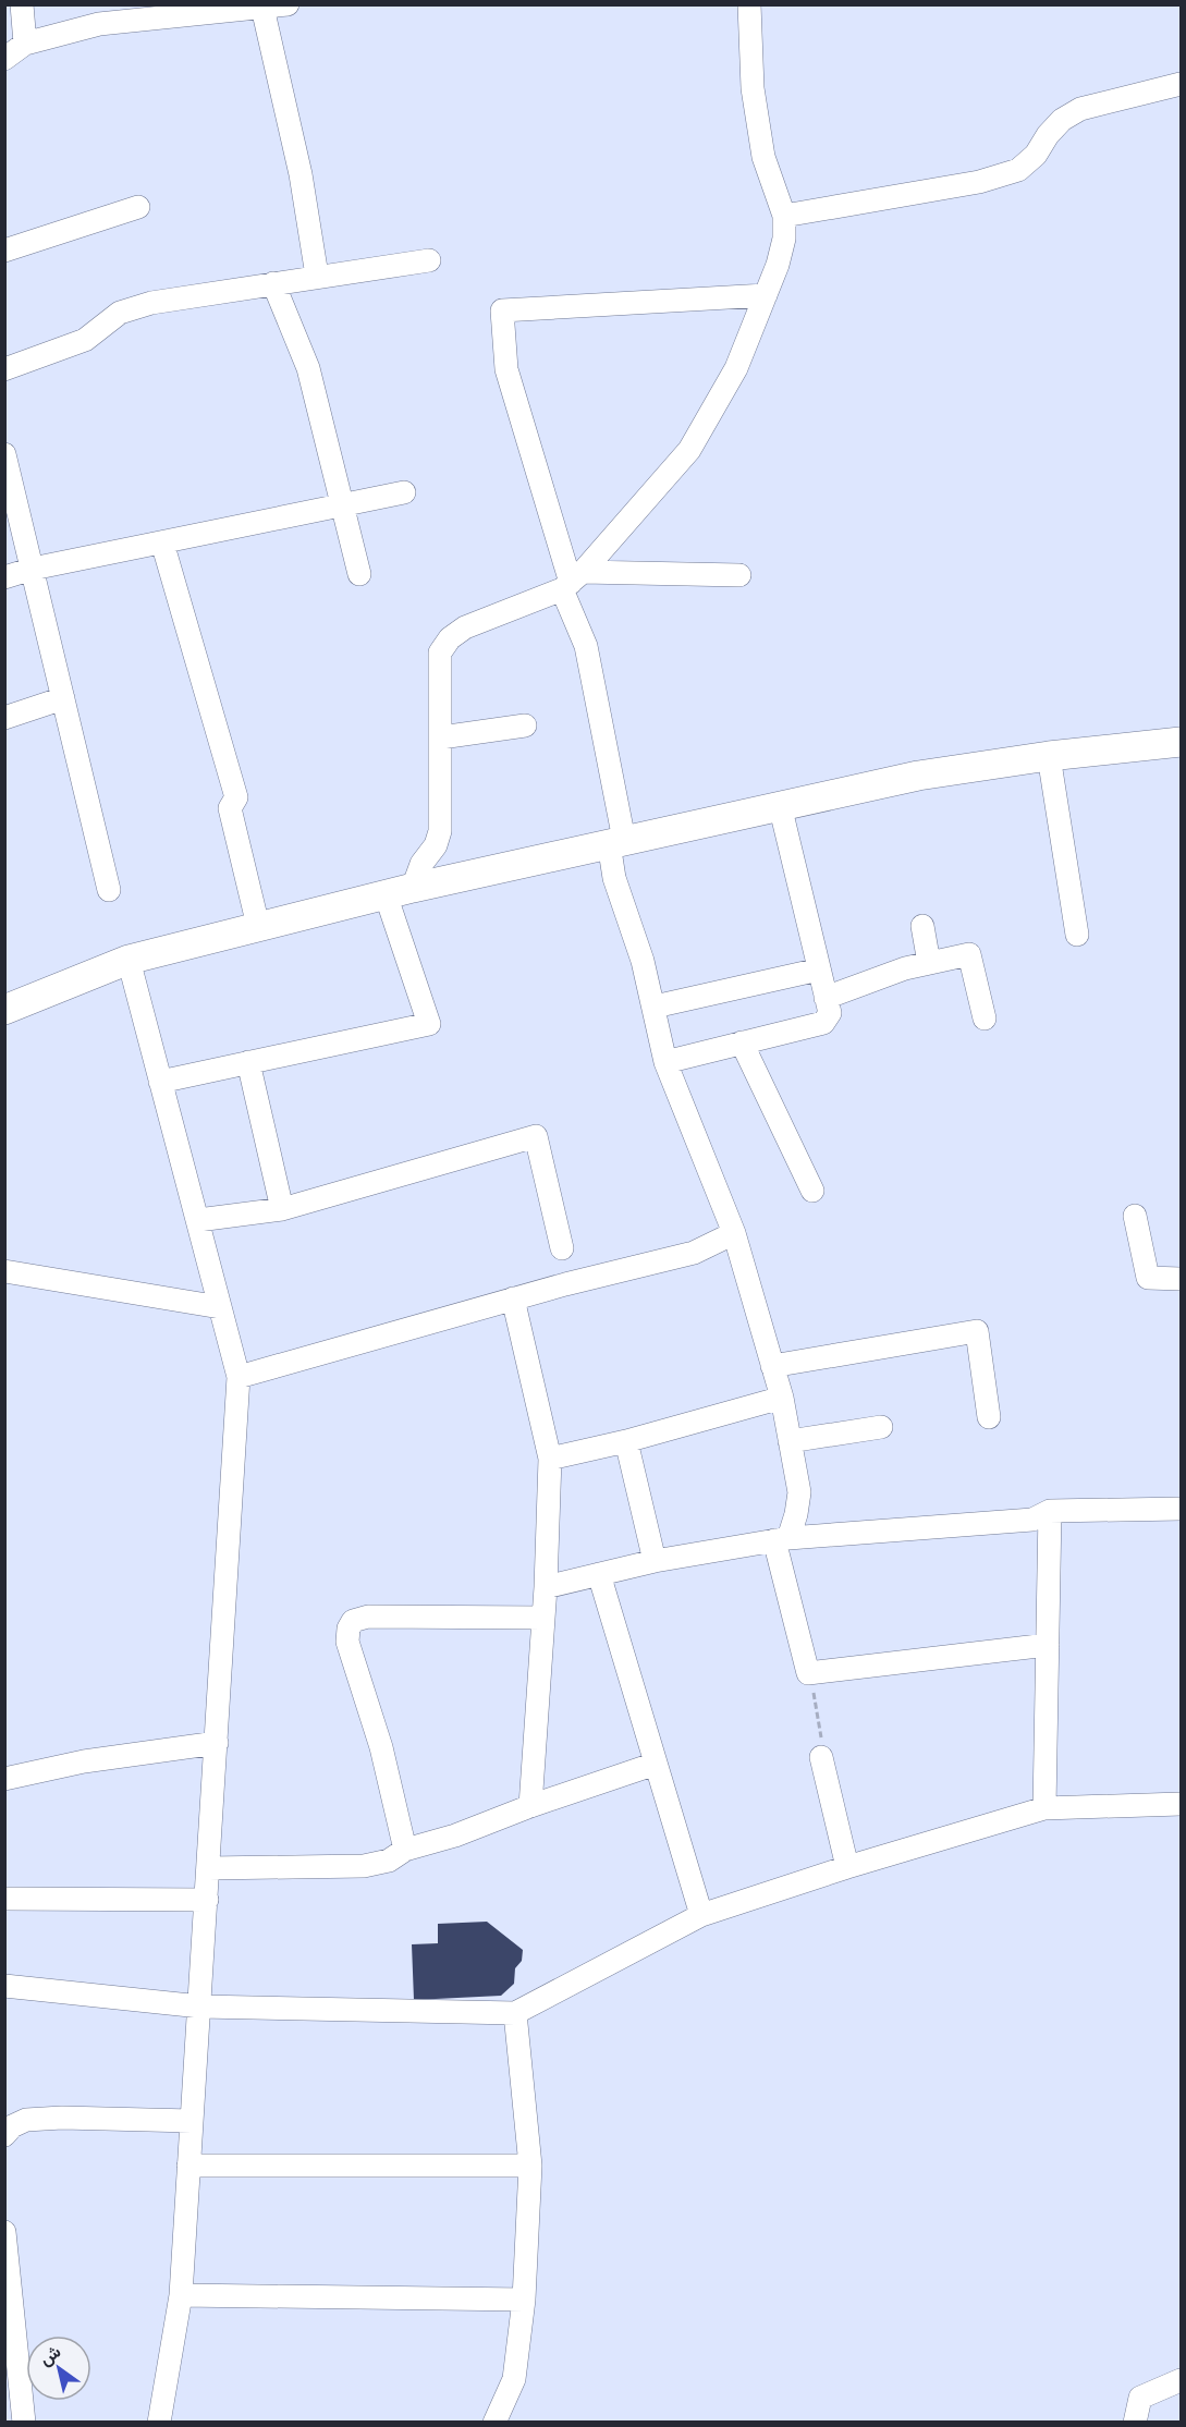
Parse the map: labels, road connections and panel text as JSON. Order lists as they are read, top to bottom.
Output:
{
  "north": "top left"
}
